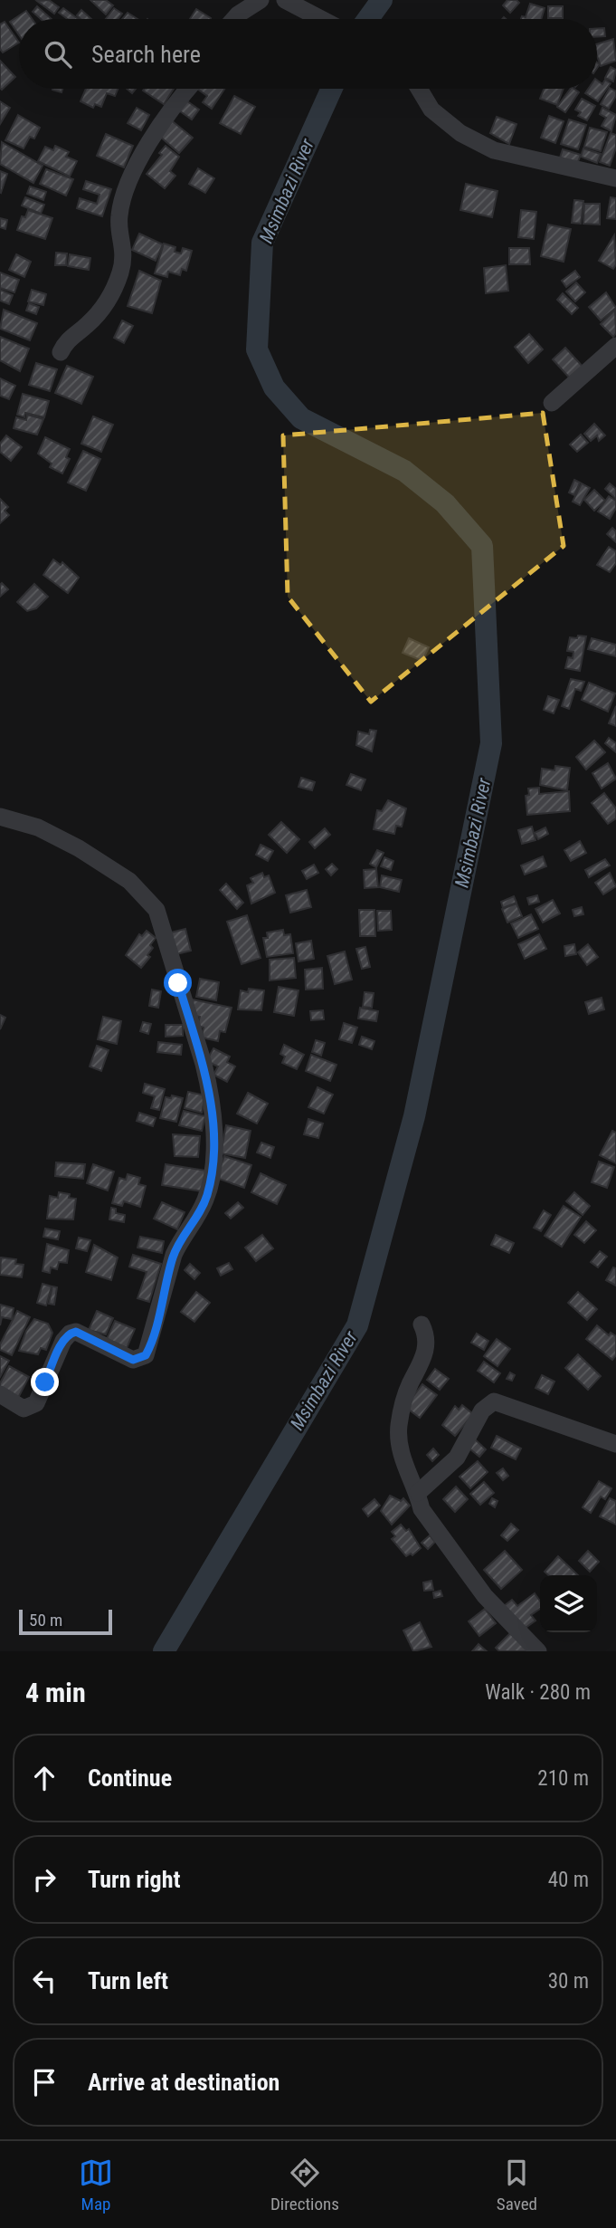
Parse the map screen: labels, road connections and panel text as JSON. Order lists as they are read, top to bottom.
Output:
{
  "water": ["Msimbazi River"],
  "scale_bar": "50 m",
  "page": {
    "search": "Search here",
    "scale": "50 m",
    "heading": ["4 min", "Walk · 280 m"],
    "list": [
      ["Continue", "210 m"],
      ["Turn right", "40 m"],
      ["Turn left", "30 m"],
      "Arrive at destination"
    ],
    "nav": ["Map", "Directions", "Saved"]
  }
}
